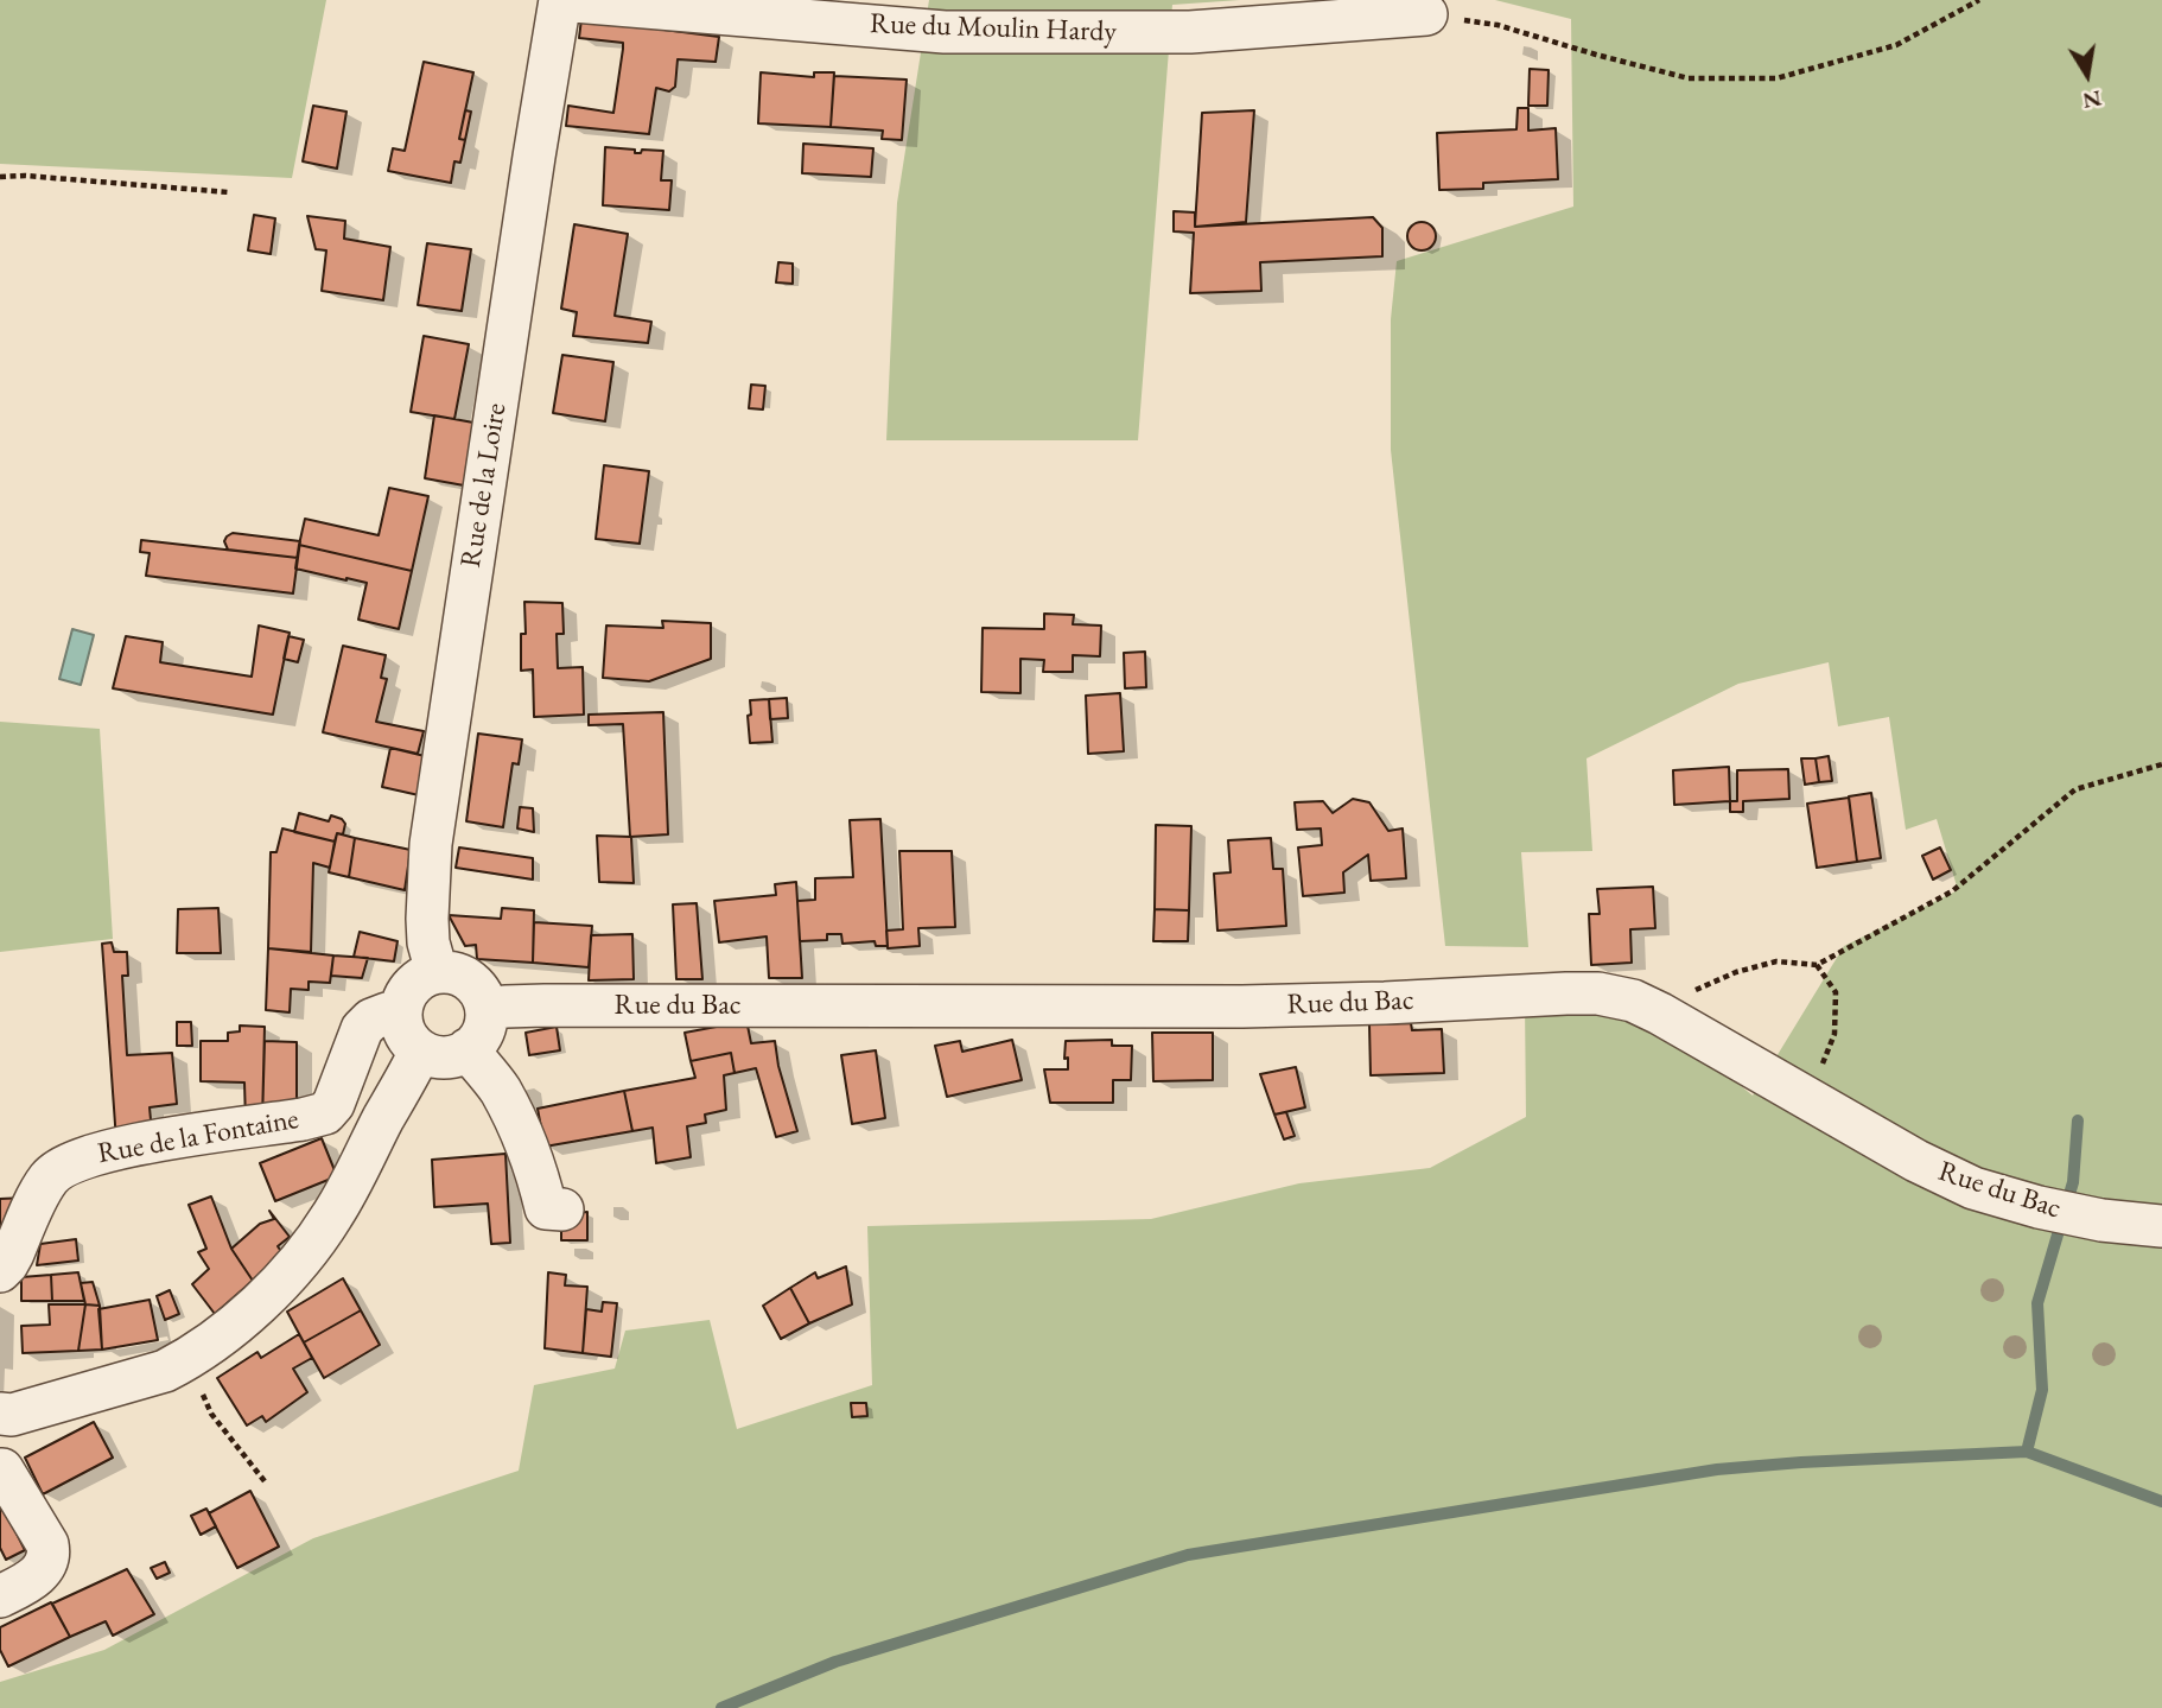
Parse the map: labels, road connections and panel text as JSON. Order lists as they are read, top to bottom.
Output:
{
  "streets": {
    "street": [
      "Rue du Moulin Hardy",
      "Rue de la Loire",
      "Rue du Bac",
      "Rue de la Fontaine"
    ]
  },
  "crossings": [
    ["Rue du Moulin Hardy", "Rue de la Loire"],
    ["Rue de la Loire", "Rue du Bac"],
    ["Rue de la Loire", "Rue de la Fontaine"],
    ["Rue du Bac", "Rue de la Fontaine"]
  ],
  "north": "bottom"
}
